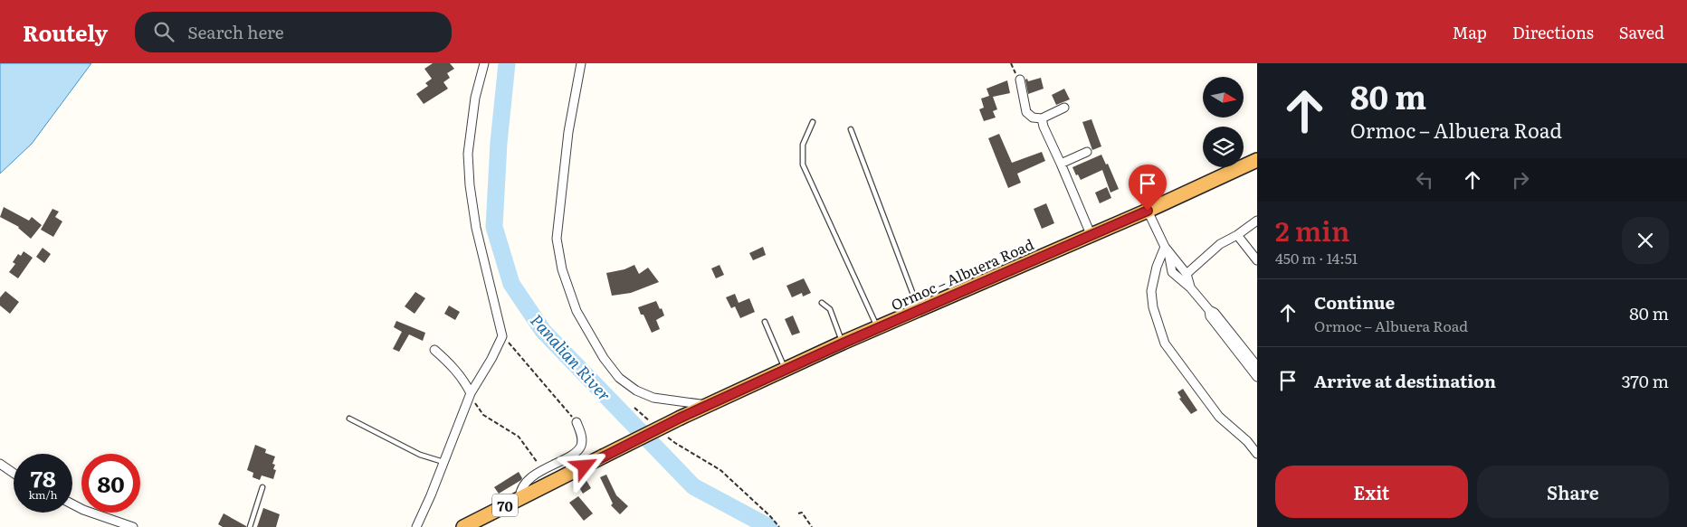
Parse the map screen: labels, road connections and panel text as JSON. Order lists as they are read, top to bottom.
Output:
{
  "streets": {
    "highway": ["Ormoc – Albuera Road", "70"]
  },
  "crossings": [
    ["Ormoc – Albuera Road", "70"]
  ],
  "water": ["Panalian River"],
  "north": "right",
  "page": {
    "header": "Routely",
    "search": "Search here",
    "nav": ["Map", "Directions", "Saved"],
    "turn": ["80 m", "Ormoc – Albuera Road"],
    "heading": ["2 min", "450 m · 14:51"],
    "list": [
      {
        "name": "Continue",
        "note": "Ormoc – Albuera Road",
        "value": "80 m"
      },
      {
        "name": "Arrive at destination",
        "value": "370 m"
      }
    ],
    "speed": "78 km/h",
    "limit": "80",
    "buttons": ["Exit", "Share"]
  }
}
